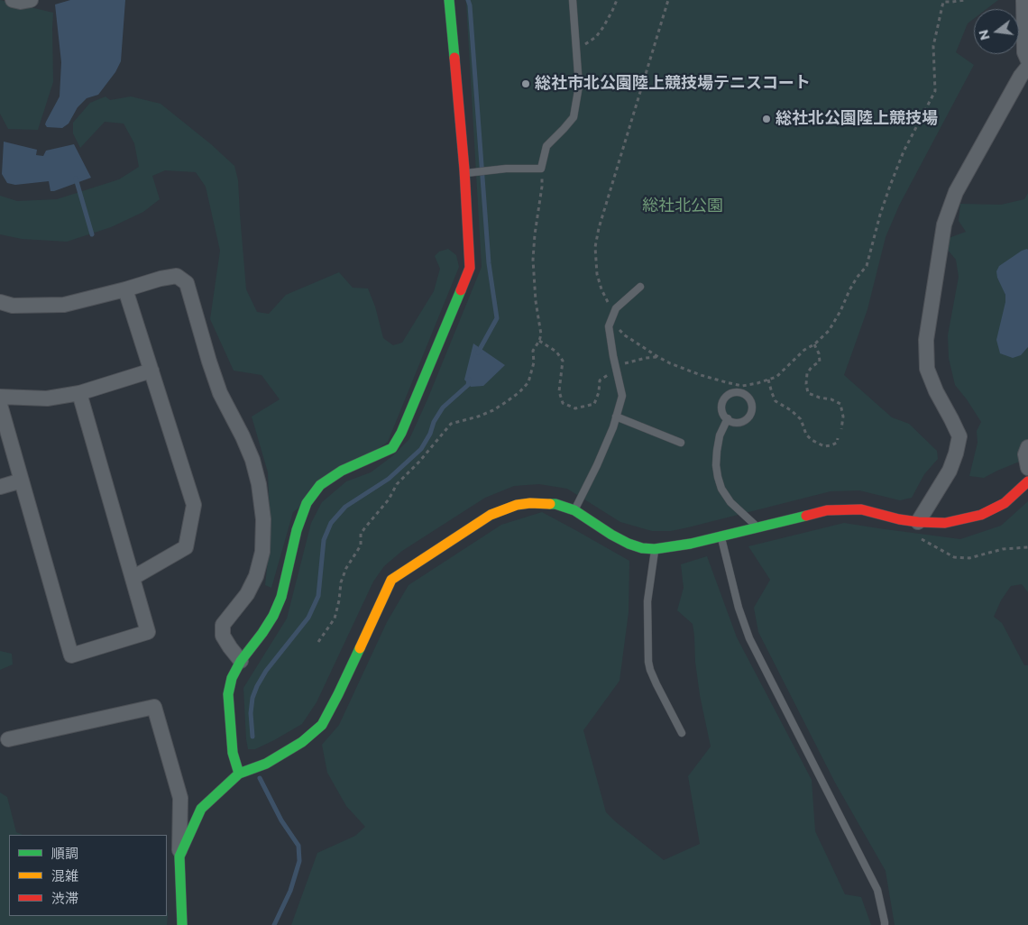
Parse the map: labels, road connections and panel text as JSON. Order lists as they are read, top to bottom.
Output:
{
  "parks": ["総社北公園"],
  "places": ["総社市北公園陸上競技場テニスコート", "総社北公園陸上競技場"],
  "legend": ["順調", "混雑", "渋滞"],
  "north": "left"
}
